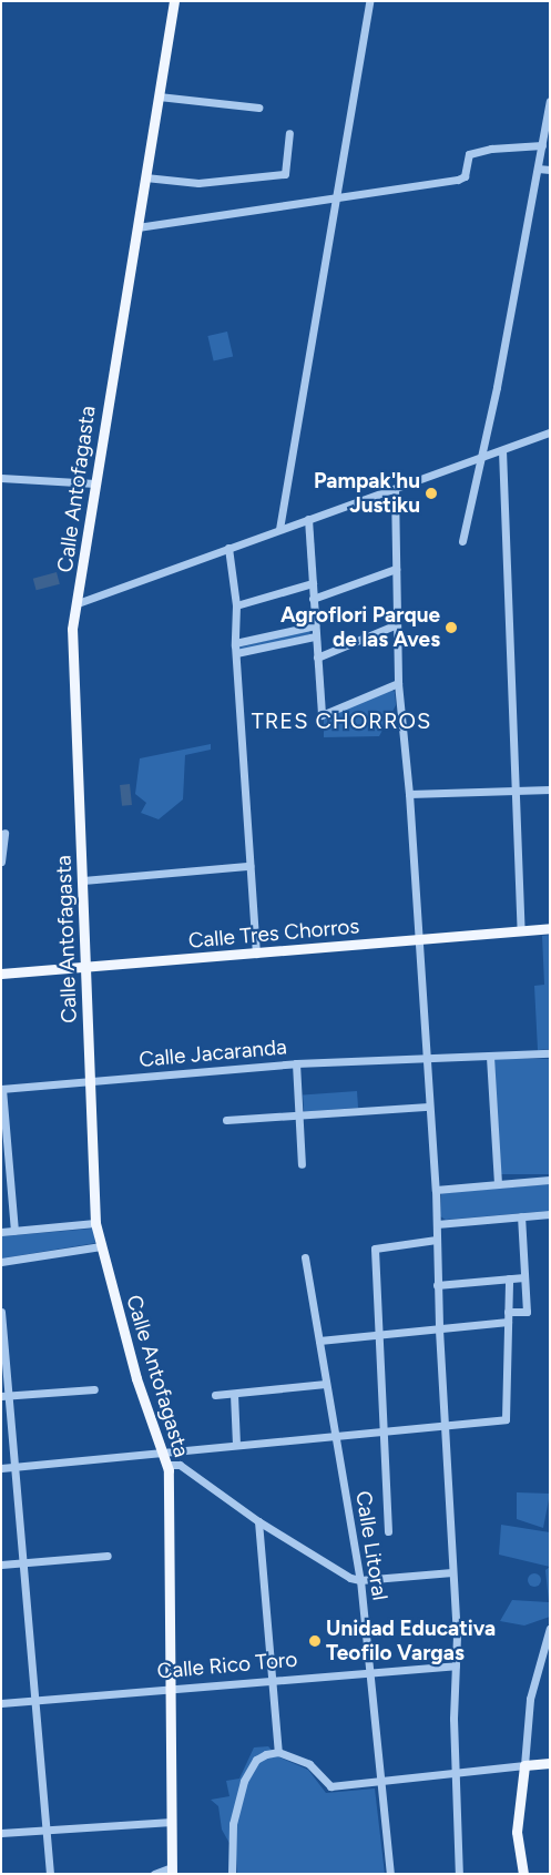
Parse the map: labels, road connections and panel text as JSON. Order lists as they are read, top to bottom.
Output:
{
  "streets": {
    "main road": ["Calle Antofagasta", "Calle Tres Chorros"],
    "street": ["Calle Jacaranda", "Calle Litoral", "Calle Rico Toro"]
  },
  "crossings": [
    ["Calle Antofagasta", "Calle Tres Chorros"],
    ["Calle Antofagasta", "Calle Jacaranda"],
    ["Calle Antofagasta", "Calle Rico Toro"],
    ["Calle Litoral", "Calle Rico Toro"]
  ],
  "districts": ["TRES CHORROS"],
  "places": ["Pampak'hu Justiku", "Agroflori Parque de las Aves", "Unidad Educativa Teofilo Vargas"]
}
